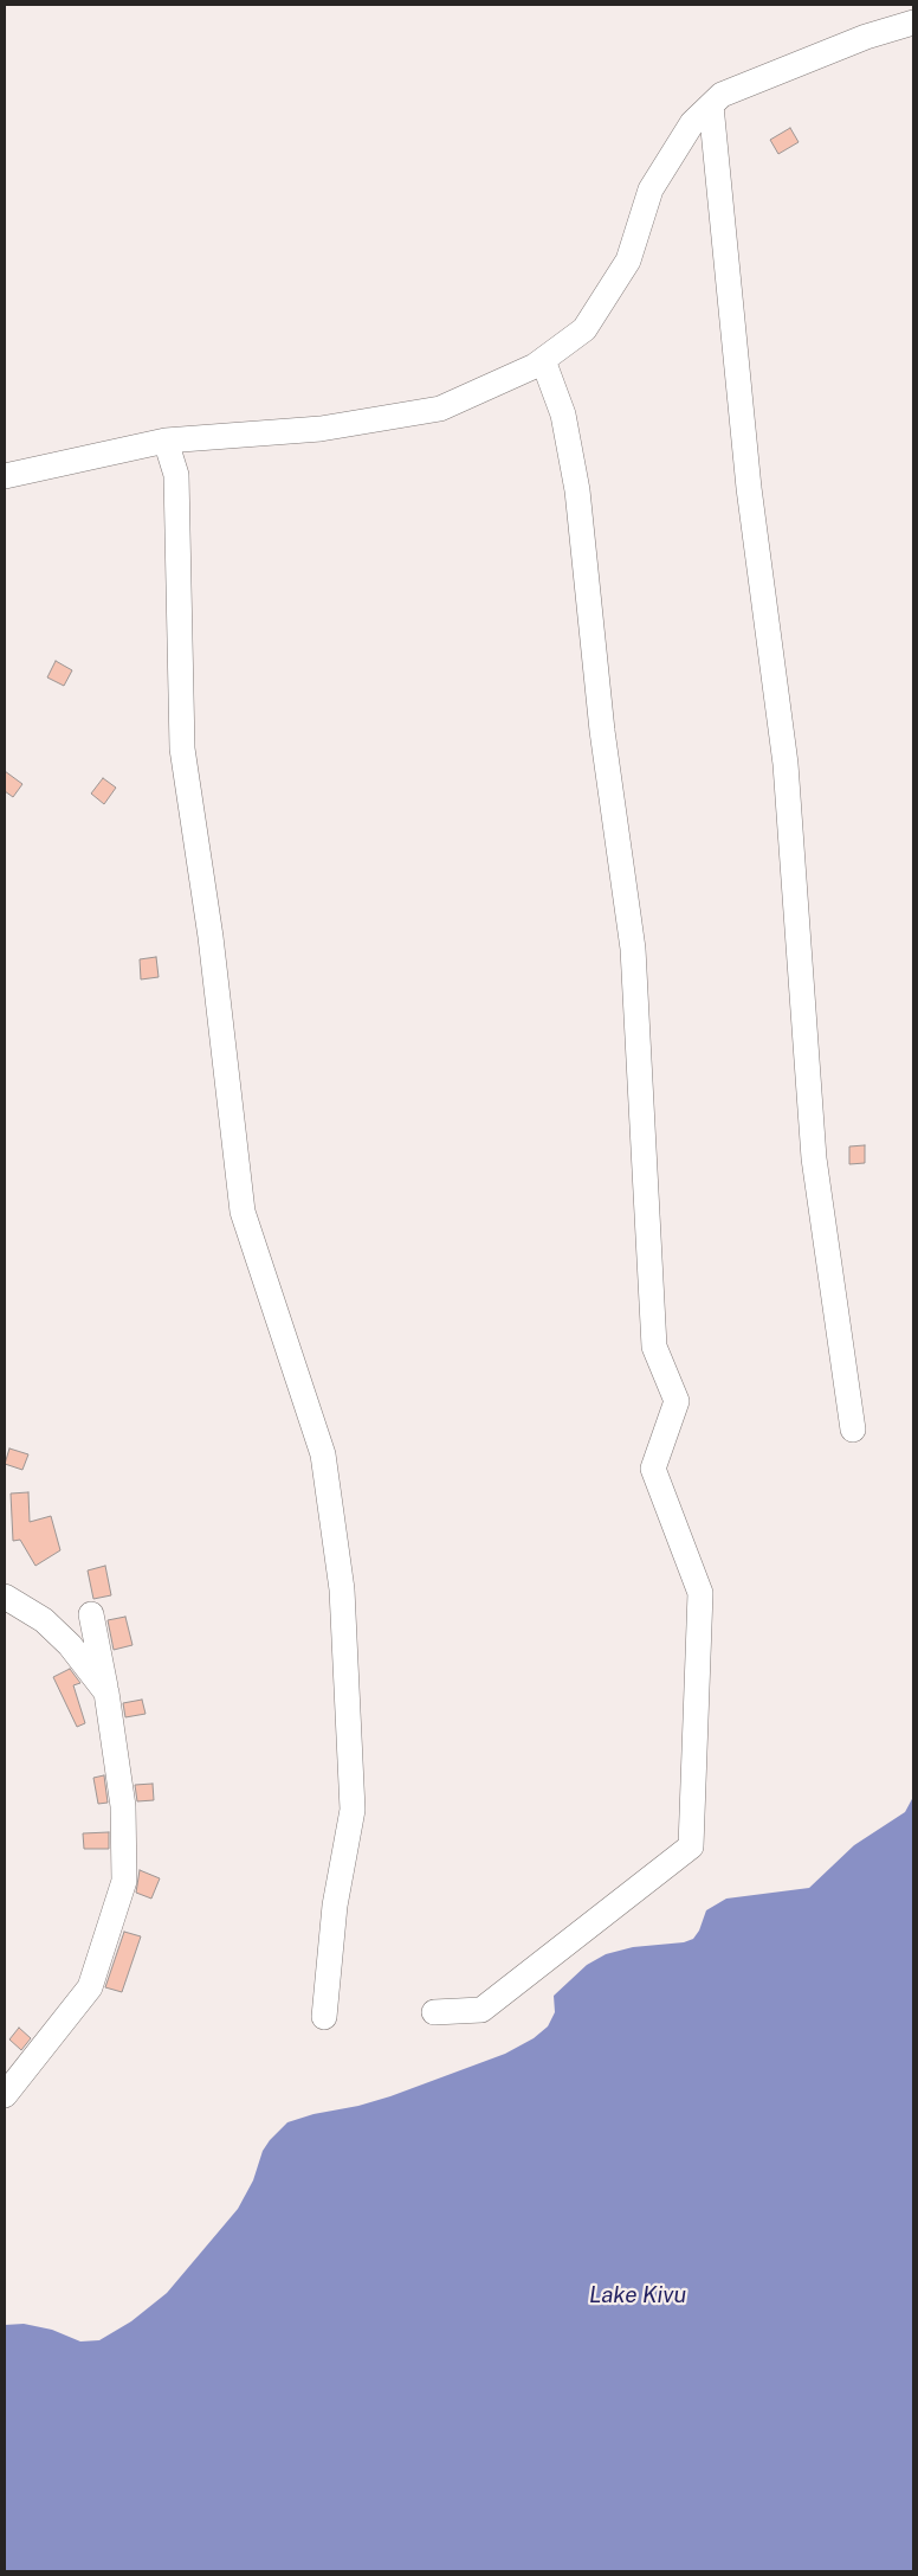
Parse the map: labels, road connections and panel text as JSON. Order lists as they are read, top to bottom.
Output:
{
  "water": ["Lake Kivu"]
}
